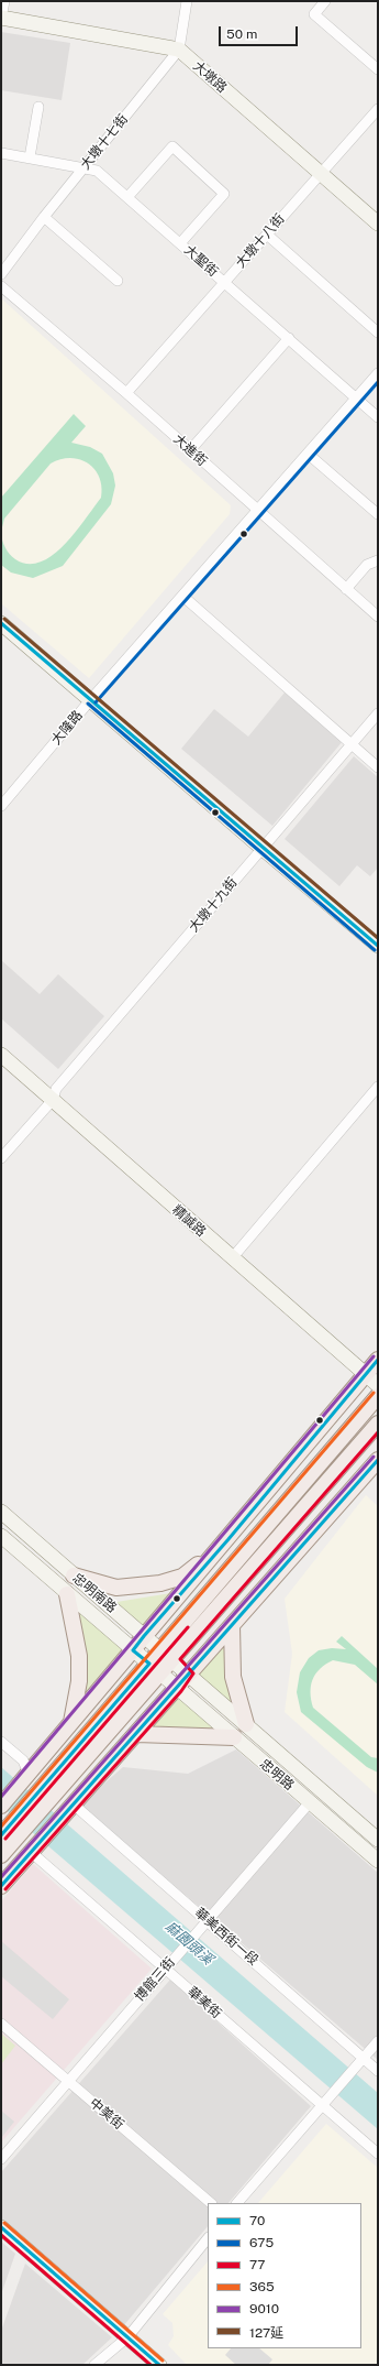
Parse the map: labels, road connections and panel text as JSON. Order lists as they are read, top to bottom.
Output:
{
  "streets": {
    "street": [
      "大墩路",
      "大墩十七街",
      "大墩十八街",
      "大聖街",
      "大進街",
      "大隆路",
      "大墩十九街",
      "精誠路",
      "忠明南路",
      "忠明路",
      "華美西街一段",
      "博館三街",
      "華美街",
      "中美街"
    ]
  },
  "crossings": [
    ["大墩路", "大墩十七街"],
    ["大墩路", "大墩十八街"],
    ["大墩十七街", "大聖街"],
    ["大墩十八街", "大聖街"],
    ["大墩十八街", "大進街"],
    ["大聖街", "大隆路"],
    ["大進街", "大隆路"],
    ["大墩十九街", "精誠路"],
    ["忠明南路", "忠明路"],
    ["忠明路", "博館三街"],
    ["華美西街一段", "博館三街"],
    ["博館三街", "華美街"],
    ["博館三街", "中美街"]
  ],
  "water": ["麻園頭溪"],
  "lines": [
    "transit line 675",
    "transit line 127延",
    "transit line 70",
    "transit line 9010",
    "transit line 365",
    "transit line 77"
  ],
  "legend": [
    "70",
    "675",
    "77",
    "365",
    "9010",
    "127延"
  ],
  "scale_bar": "50 m"
}
